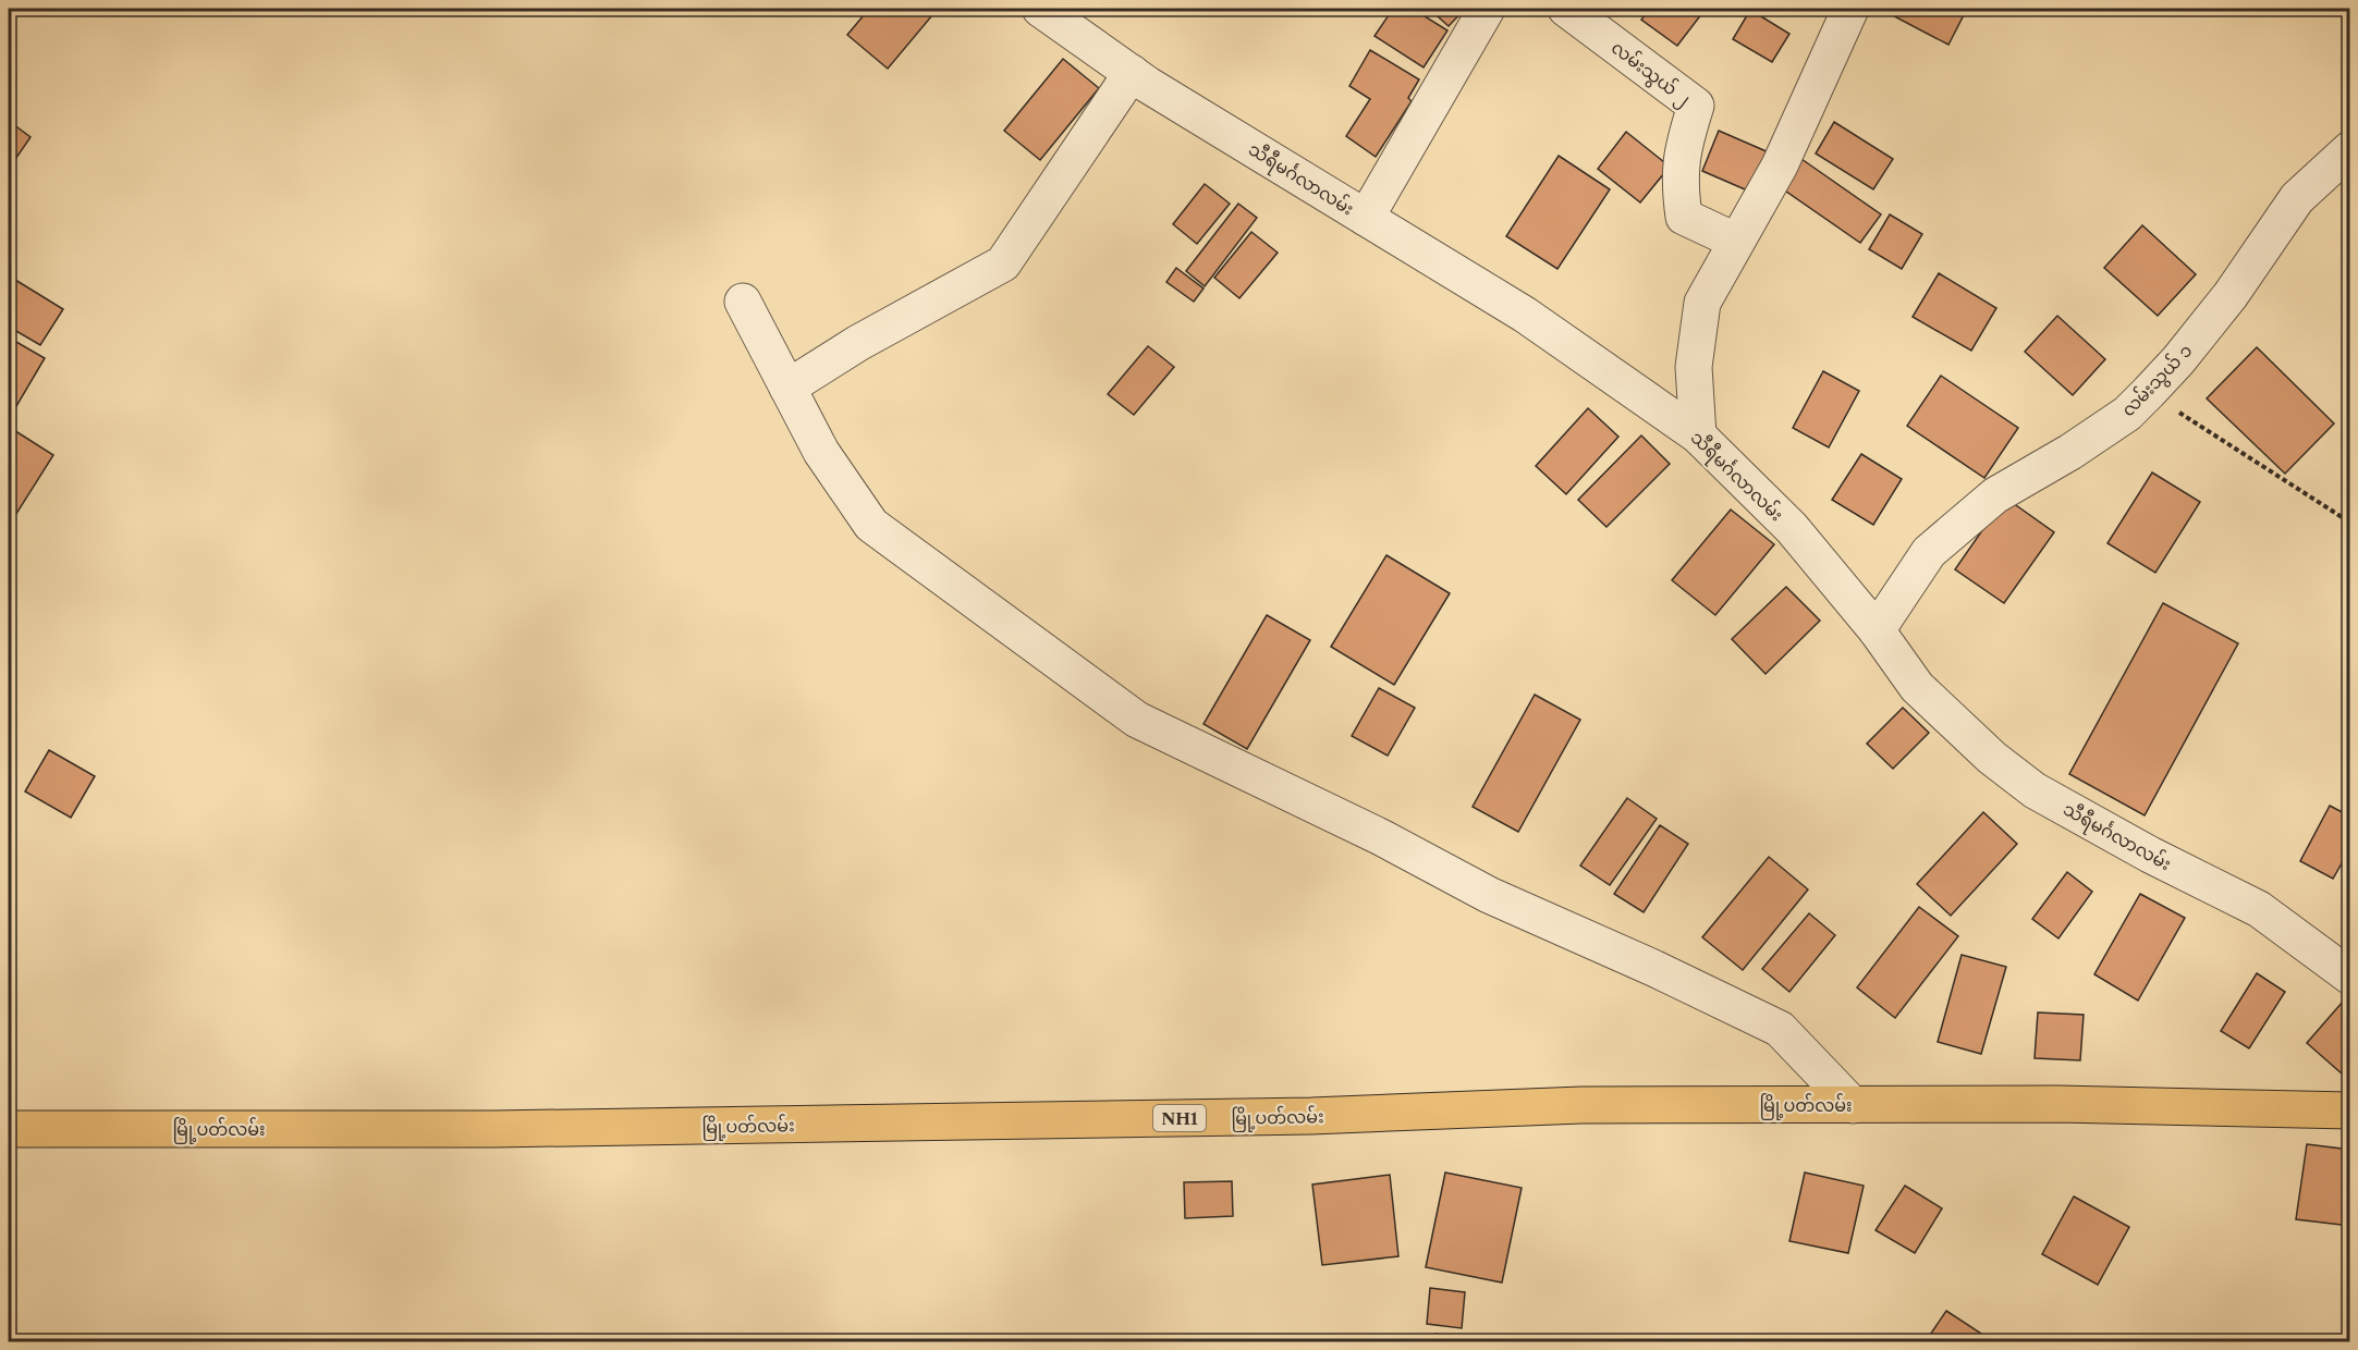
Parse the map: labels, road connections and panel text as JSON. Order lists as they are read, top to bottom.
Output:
{
  "streets": {
    "highway": ["မြို့ပတ်လမ်း", "NH1"],
    "street": ["လမ်းသွယ် ၂", "သီရီမင်္ဂလာလမ်း", "လမ်းသွယ် ၁"]
  },
  "crossings": [
    ["သီရီမင်္ဂလာလမ်း", "လမ်းသွယ် ၁"]
  ]
}
